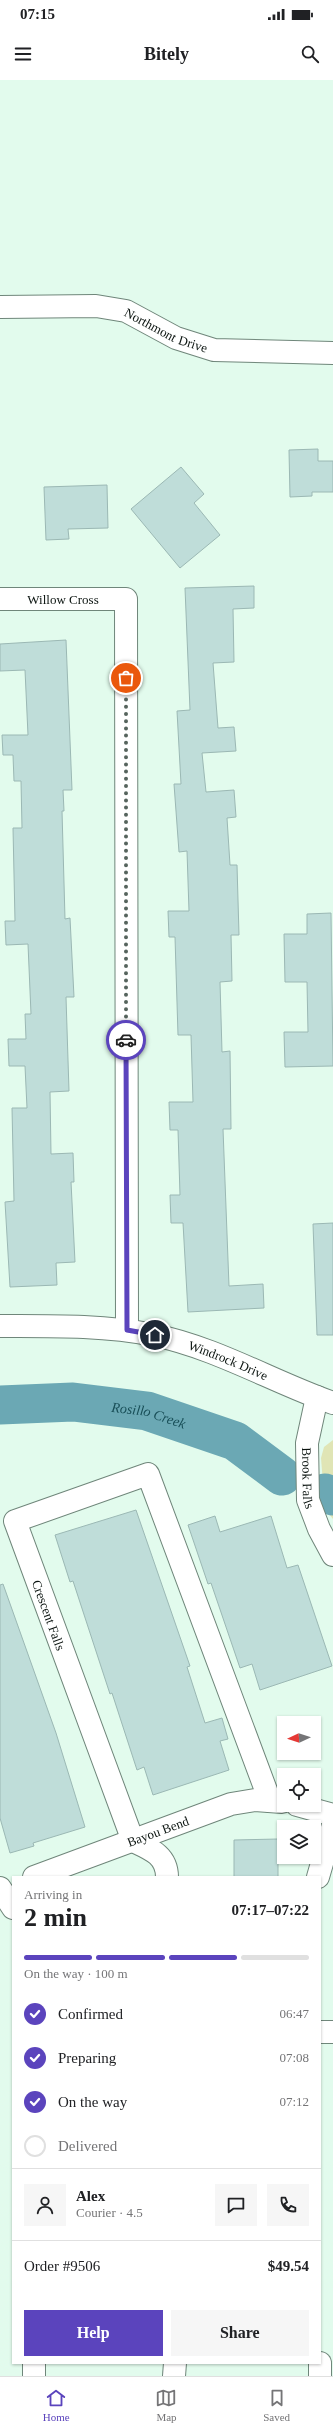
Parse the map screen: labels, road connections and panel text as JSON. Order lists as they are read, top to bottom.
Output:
{
  "streets": {
    "street": [
      "Northmont Drive",
      "Willow Cross",
      "Windrock Drive",
      "Brook Falls",
      "Crescent Falls",
      "Bayou Bend"
    ]
  },
  "crossings": [
    ["Willow Cross", "Windrock Drive"],
    ["Windrock Drive", "Brook Falls"],
    ["Crescent Falls", "Bayou Bend"]
  ],
  "water": ["Rosillo Creek"],
  "north": "left",
  "page": {
    "status": "07:15",
    "header": "Bitely",
    "heading": ["2 min", "Arriving in", "07:17–07:22"],
    "panel": [
      "Alex",
      "Courier · 4.5",
      "Order #9506",
      "$49.54"
    ],
    "bar": "On the way · 100 m",
    "list": [
      ["Confirmed", "06:47"],
      ["Preparing", "07:08"],
      ["On the way", "07:12"],
      "Delivered"
    ],
    "buttons": ["Help", "Share"],
    "tabs": ["Home", "Map", "Saved"]
  }
}
